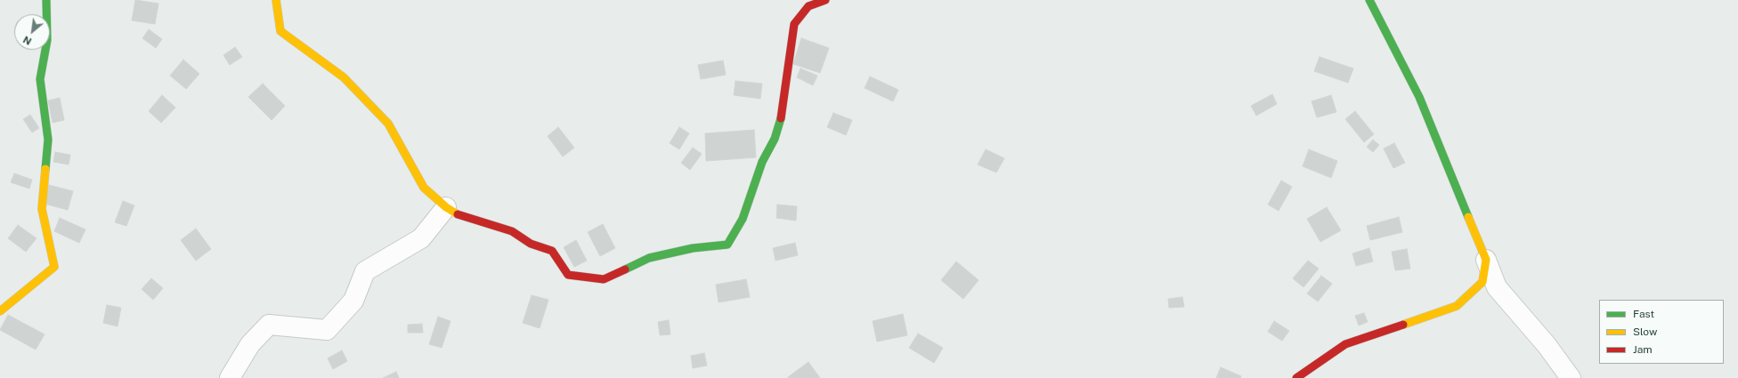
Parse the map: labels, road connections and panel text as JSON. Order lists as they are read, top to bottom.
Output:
{
  "legend": ["Fast", "Slow", "Jam"],
  "north": "bottom left"
}
